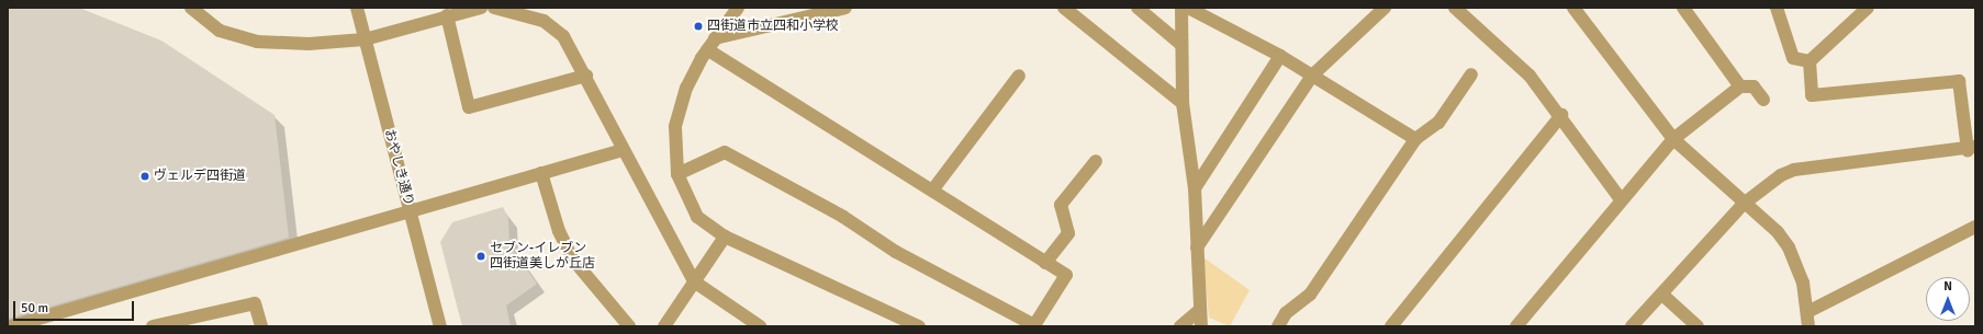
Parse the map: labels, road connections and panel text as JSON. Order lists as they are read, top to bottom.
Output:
{
  "streets": {
    "street": ["おやしき通り"]
  },
  "places": ["四街道市立四和小学校", "ヴェルデ四街道", "セブン-イレブン 四街道美しが丘店"],
  "scale_bar": "50 m",
  "north": "top"
}
